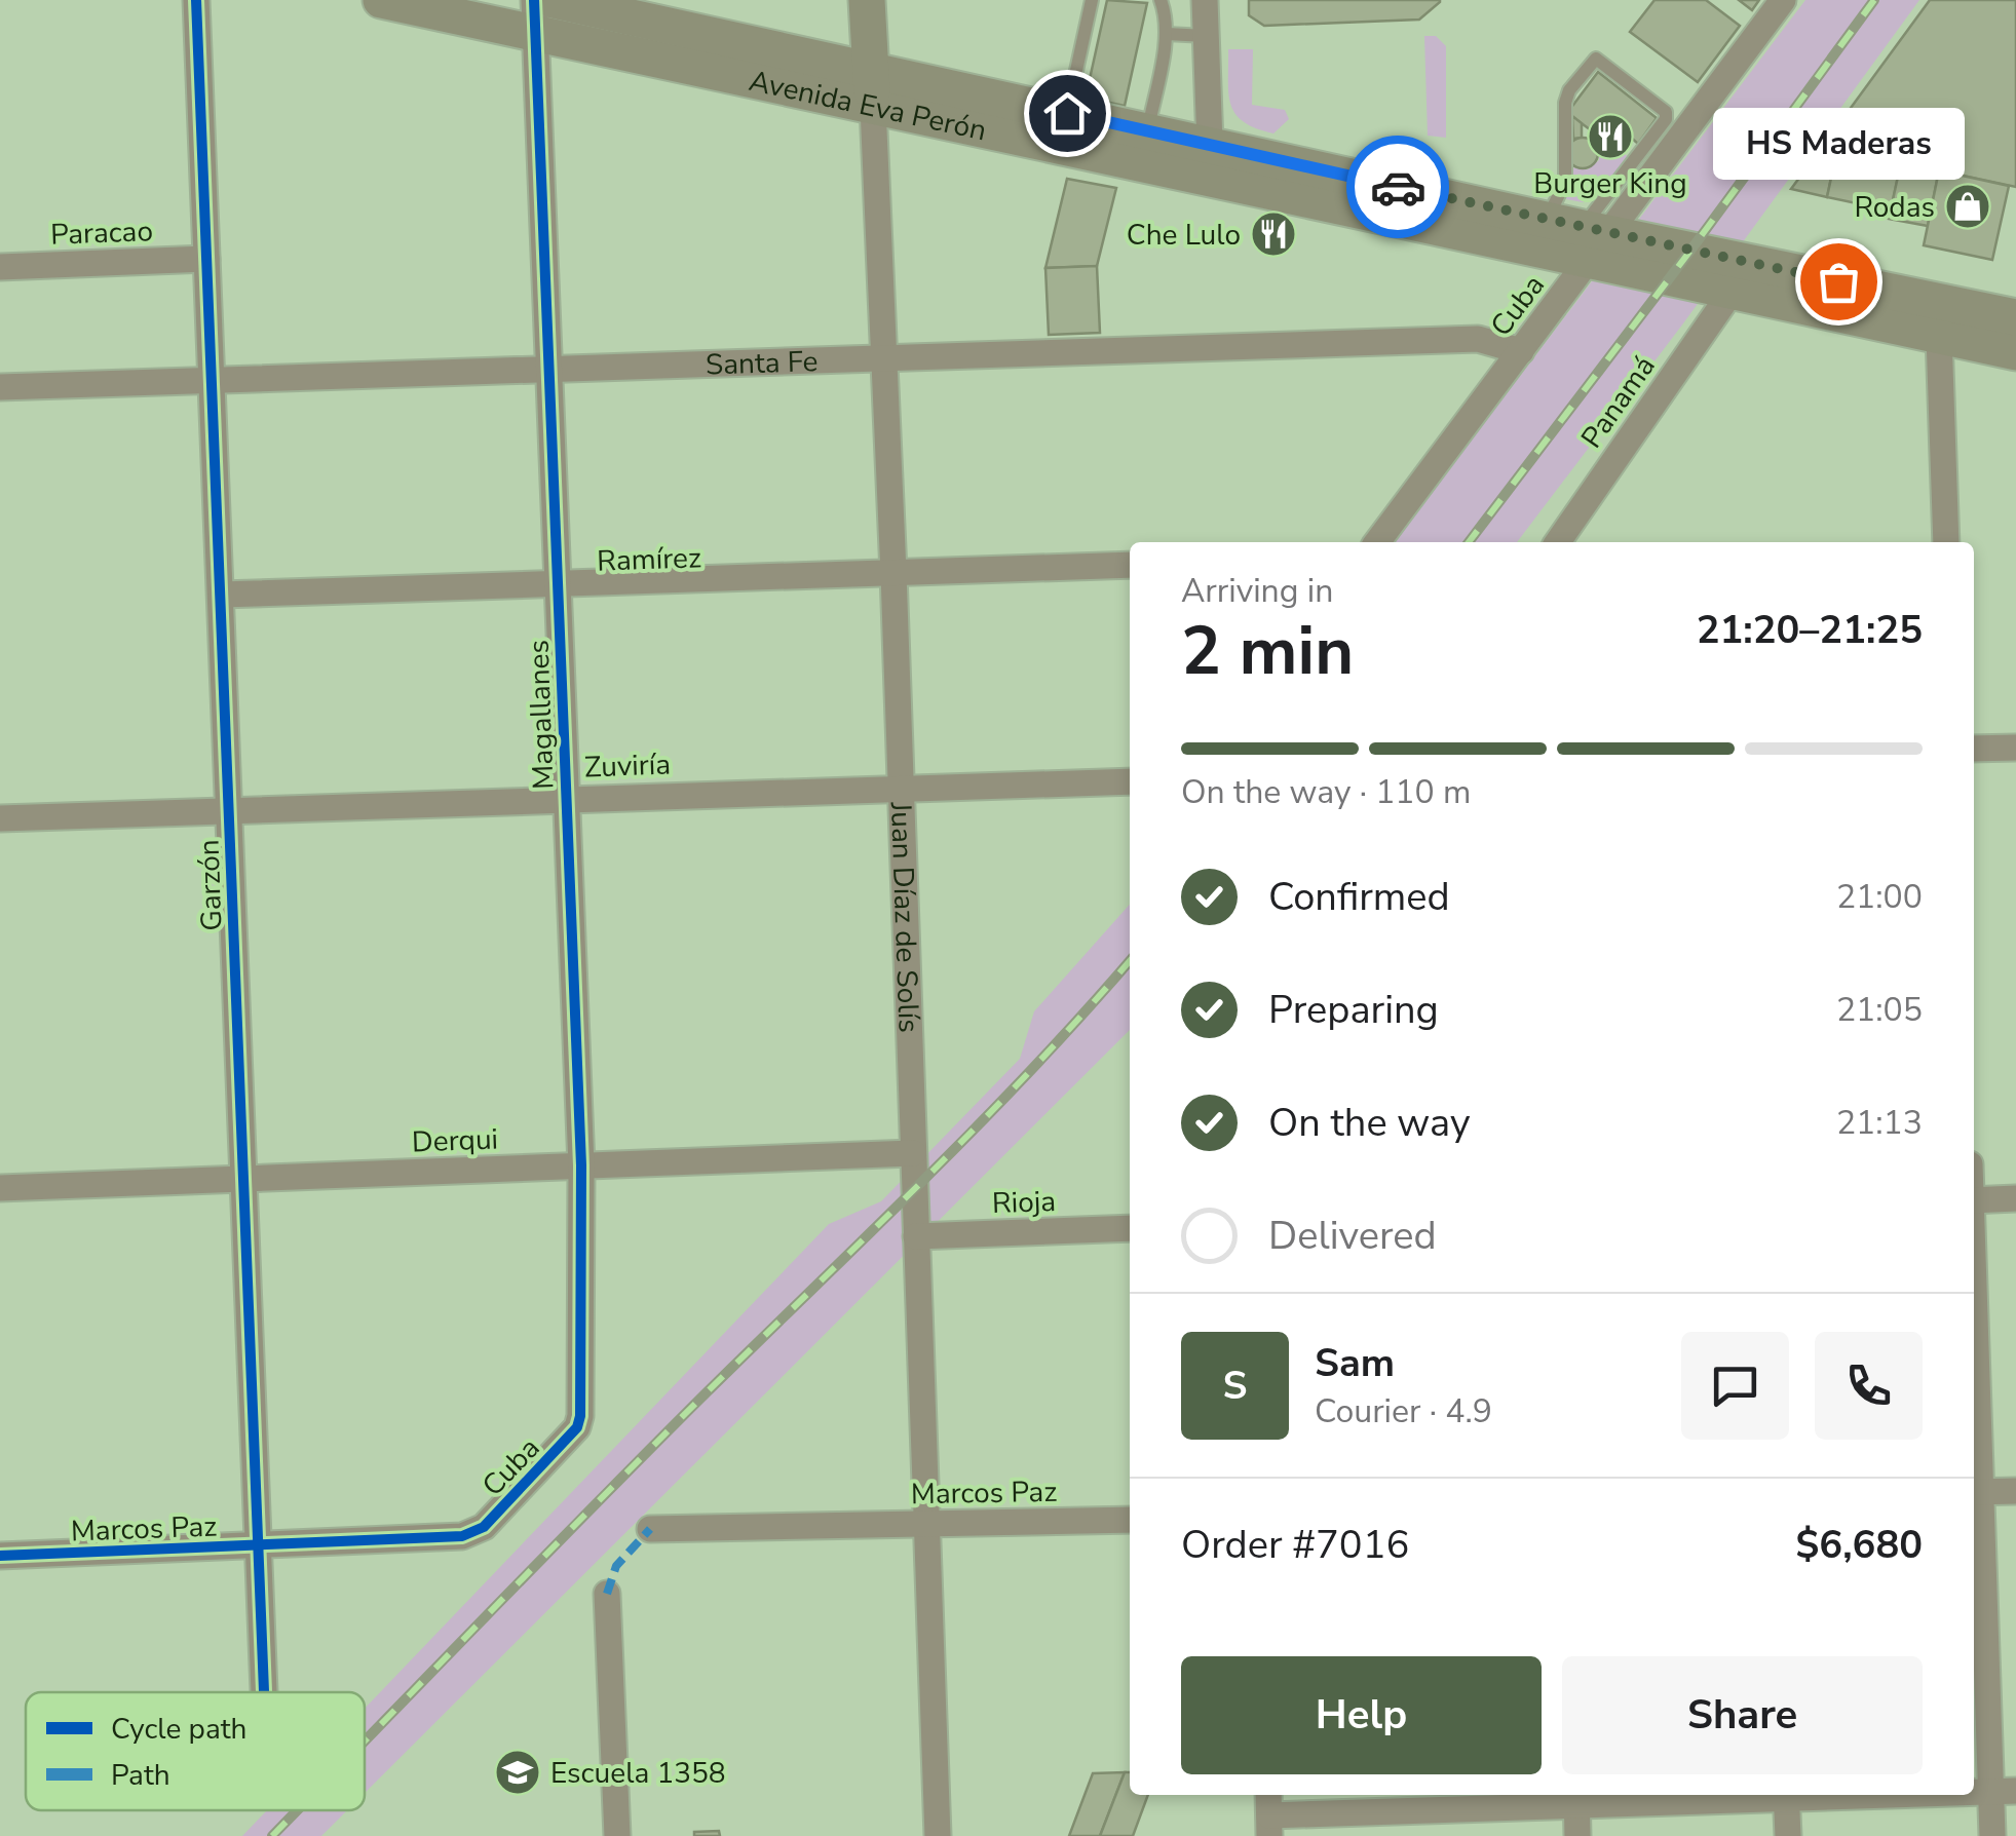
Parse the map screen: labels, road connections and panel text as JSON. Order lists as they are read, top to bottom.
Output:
{
  "streets": {
    "main road": ["Avenida Eva Perón", "Juan Díaz de Solís"],
    "street": [
      "Paracao",
      "Cuba",
      "Santa Fe",
      "Panamá",
      "Ramírez",
      "Magallanes",
      "Zuviría",
      "Garzón",
      "Derqui",
      "Rioja",
      "Marcos Paz"
    ]
  },
  "crossings": [
    ["Avenida Eva Perón", "Cuba"],
    ["Avenida Eva Perón", "Panamá"],
    ["Avenida Eva Perón", "Magallanes"],
    ["Avenida Eva Perón", "Juan Díaz de Solís"],
    ["Paracao", "Garzón"],
    ["Cuba", "Santa Fe"],
    ["Cuba", "Magallanes"],
    ["Cuba", "Marcos Paz"],
    ["Santa Fe", "Magallanes"],
    ["Santa Fe", "Garzón"],
    ["Santa Fe", "Juan Díaz de Solís"],
    ["Ramírez", "Magallanes"],
    ["Ramírez", "Garzón"],
    ["Ramírez", "Juan Díaz de Solís"],
    ["Magallanes", "Zuviría"],
    ["Magallanes", "Derqui"],
    ["Zuviría", "Garzón"],
    ["Zuviría", "Juan Díaz de Solís"],
    ["Garzón", "Derqui"],
    ["Garzón", "Marcos Paz"],
    ["Juan Díaz de Solís", "Derqui"],
    ["Juan Díaz de Solís", "Rioja"],
    ["Juan Díaz de Solís", "Marcos Paz"]
  ],
  "places": {
    "restaurant": ["Burger King", "Che Lulo"],
    "shop": ["Rodas"],
    "other": ["HS Maderas"],
    "school or university": ["Escuela 1358"]
  },
  "legend": ["Cycle path", "Path"],
  "page": {
    "bubble": "HS Maderas",
    "heading": ["2 min", "Arriving in", "21:20–21:25"],
    "panel": [
      "Sam",
      "Courier · 4.9",
      "Order #7016",
      "$6,680"
    ],
    "bar": "On the way · 110 m",
    "list": [
      ["Confirmed", "21:00"],
      ["Preparing", "21:05"],
      ["On the way", "21:13"],
      "Delivered"
    ],
    "round": "S",
    "buttons": ["Help", "Share"]
  }
}
